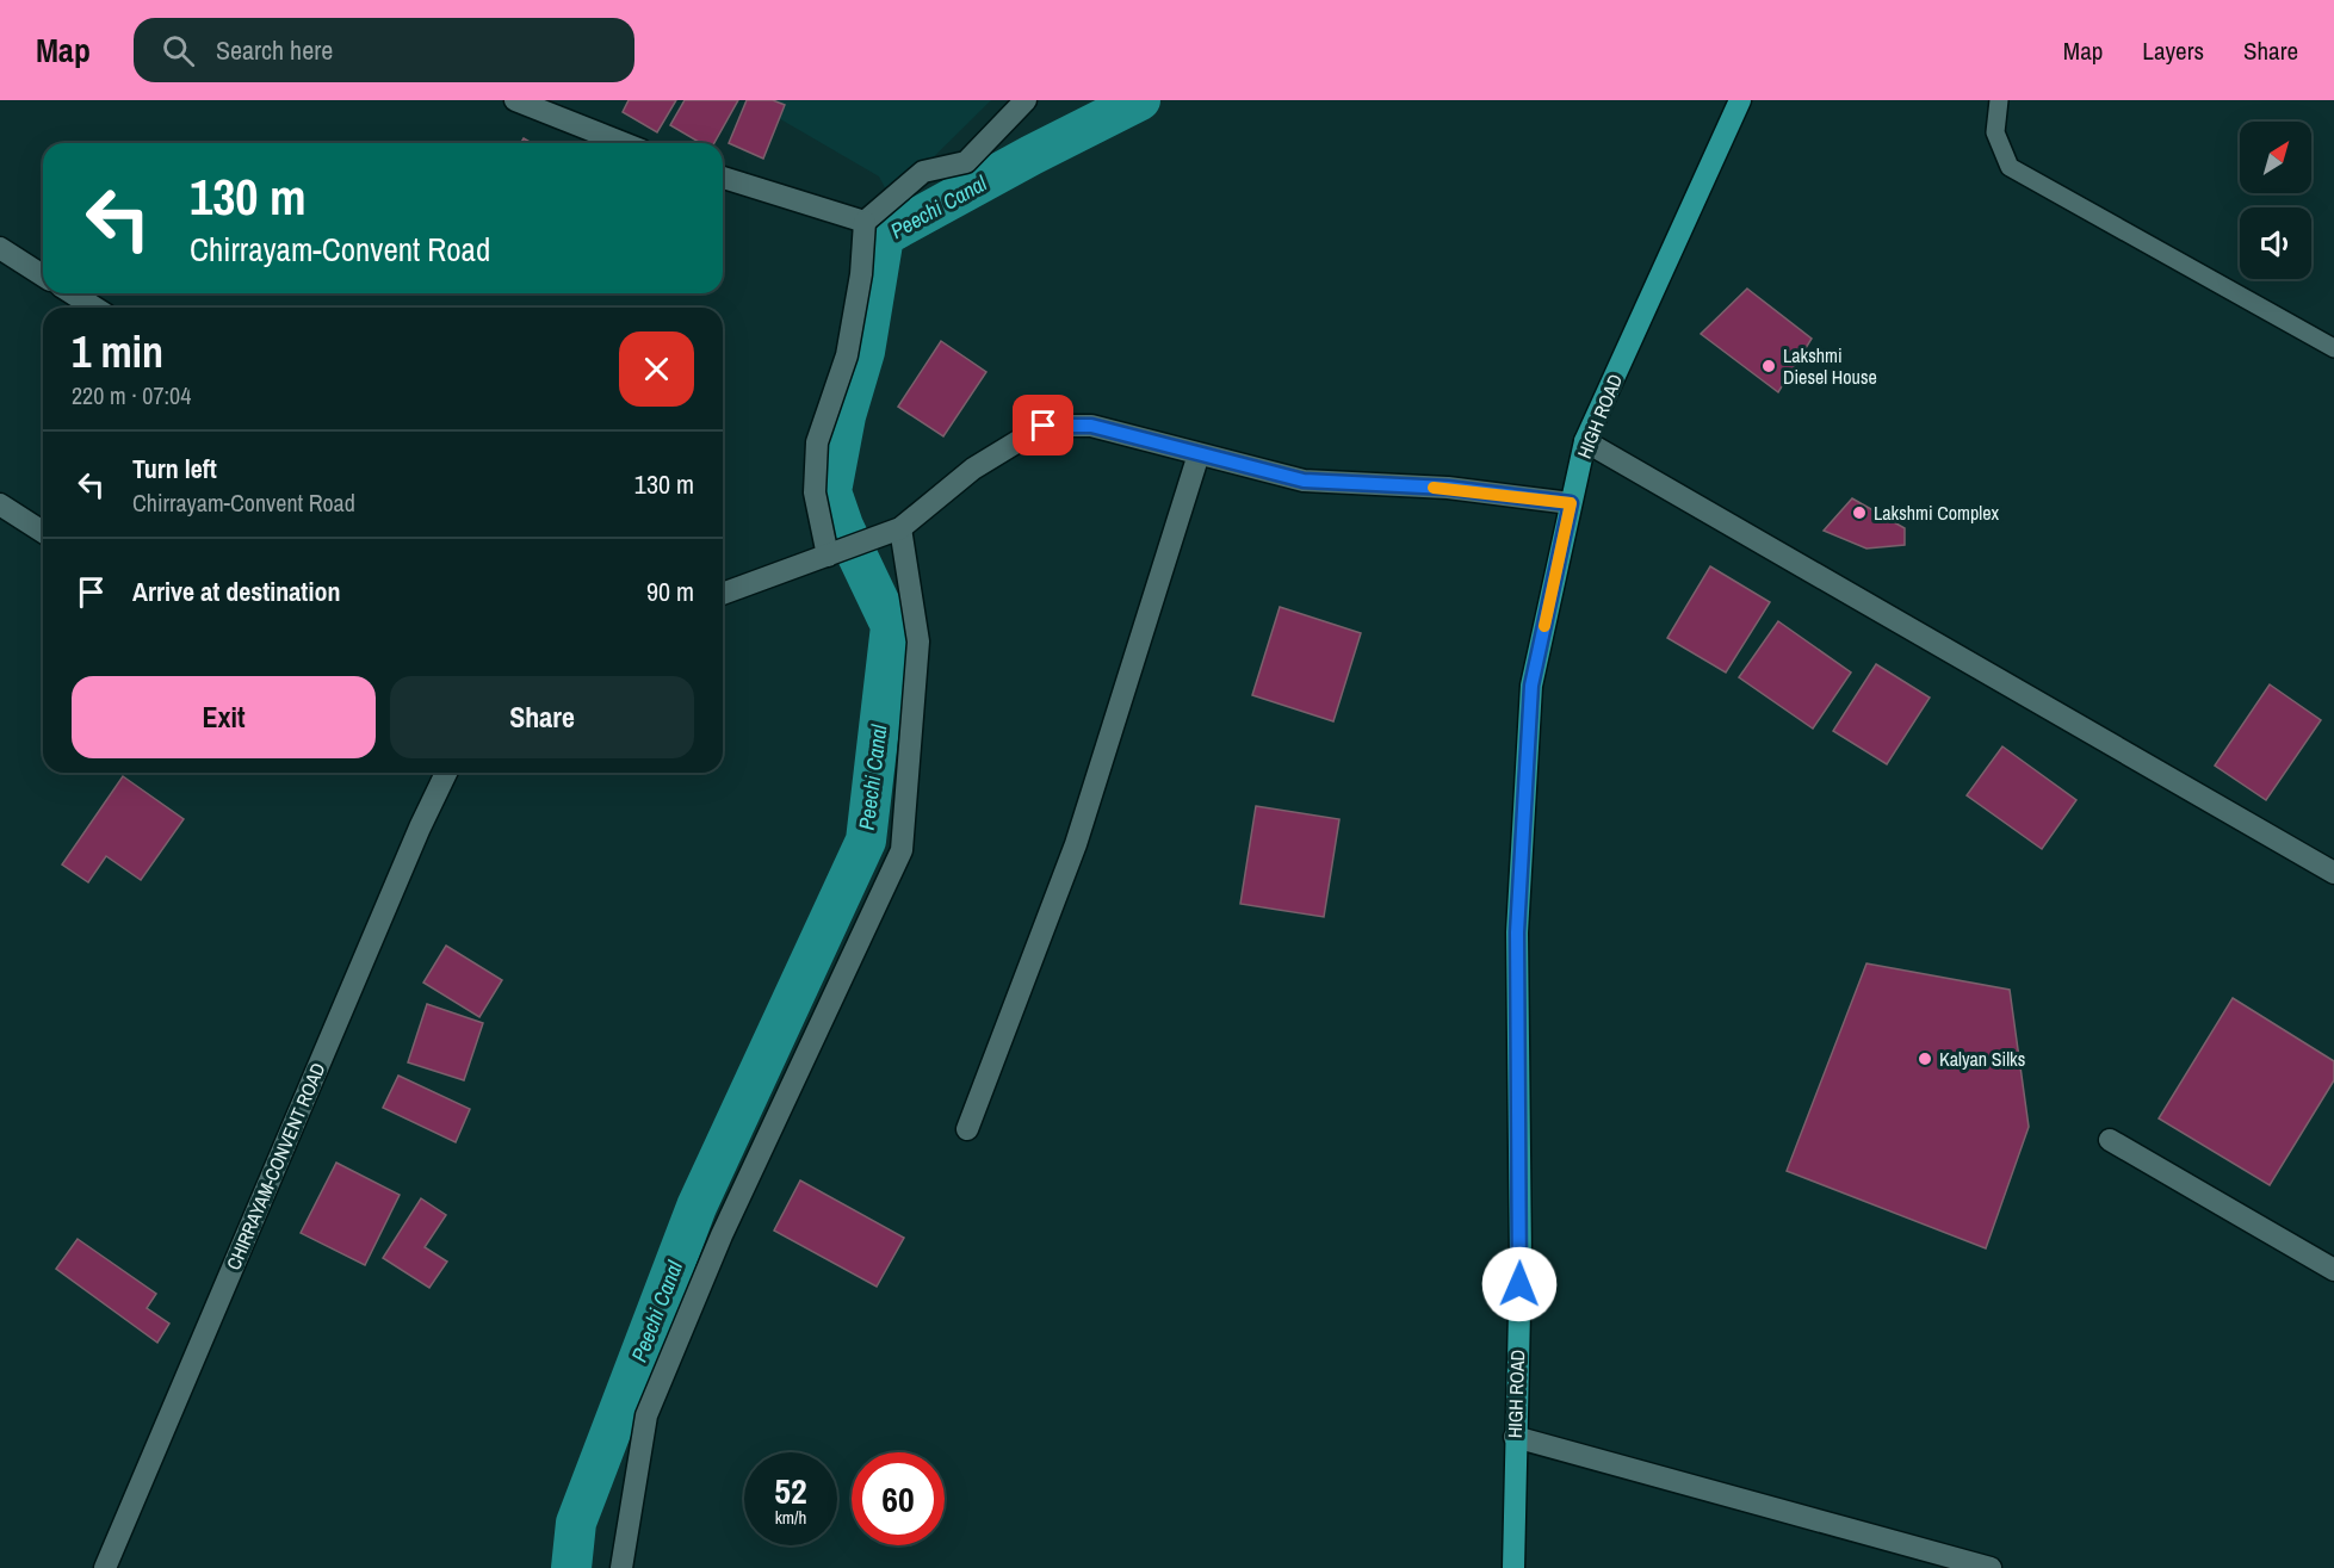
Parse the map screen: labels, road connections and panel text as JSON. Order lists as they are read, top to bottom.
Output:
{
  "streets": {
    "main road": ["HIGH ROAD"],
    "street": ["CHIRRAYAM-CONVENT ROAD"]
  },
  "water": ["Peechi Canal"],
  "places": ["Lakshmi Diesel House", "Lakshmi Complex", "Kalyan Silks"],
  "north": "top right",
  "page": {
    "header": "Map",
    "search": "Search here",
    "nav": ["Map", "Layers", "Share"],
    "turn": ["130 m", "Chirrayam-Convent Road"],
    "heading": ["1 min", "220 m · 07:04"],
    "list": [
      {
        "name": "Turn left",
        "note": "Chirrayam-Convent Road",
        "value": "130 m"
      },
      {
        "name": "Arrive at destination",
        "value": "90 m"
      }
    ],
    "buttons": ["Exit", "Share"],
    "speed": "52 km/h",
    "limit": "60"
  }
}
